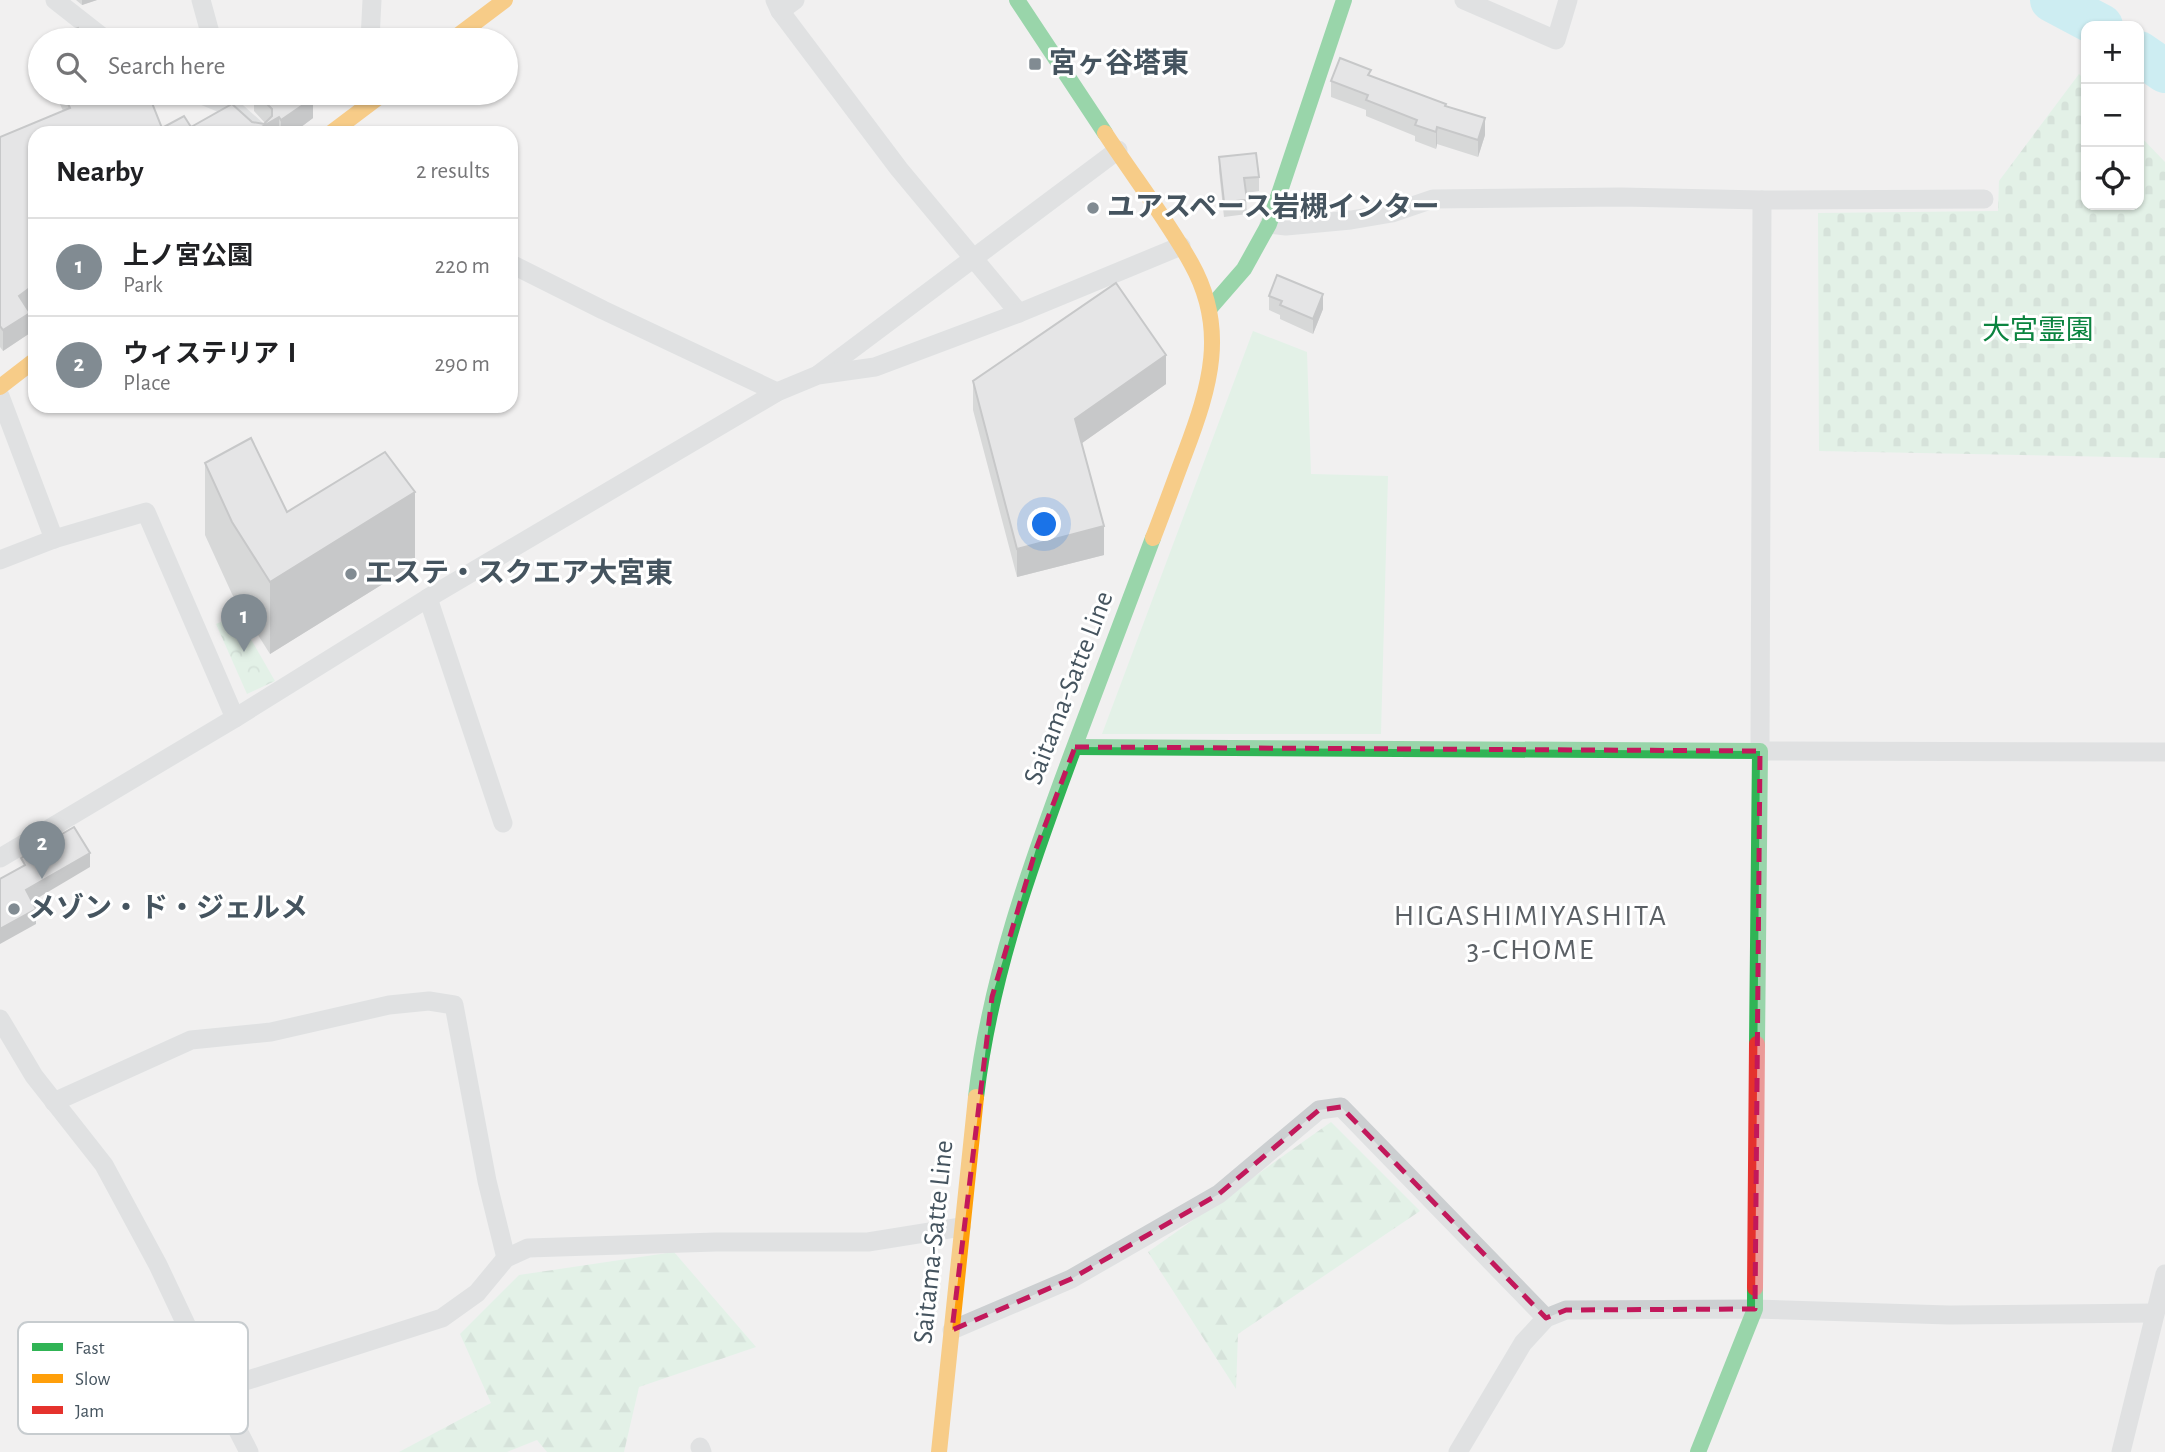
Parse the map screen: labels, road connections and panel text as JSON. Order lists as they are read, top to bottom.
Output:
{
  "streets": {
    "street": ["Saitama-Satte Line"]
  },
  "districts": ["HIGASHIMIYASHITA 3-CHOME"],
  "parks": ["大宮霊園"],
  "places": {
    "transit": ["宮ヶ谷塔東"],
    "other": ["ユアスペース岩槻インター", "エステ・スクエア大宮東", "メゾン・ド・ジェルメ"]
  },
  "legend": ["Fast", "Slow", "Jam"],
  "page": {
    "map_buttons": ["+", "−"],
    "search": "Search here",
    "heading": ["Nearby", "2 results"],
    "list": [
      {
        "mark": "1",
        "name": "上ノ宮公園",
        "note": "Park",
        "value": "220 m"
      },
      {
        "mark": "2",
        "name": "ウィステリアⅠ",
        "note": "Place",
        "value": "290 m"
      }
    ],
    "pins": ["1", "2"]
  }
}
